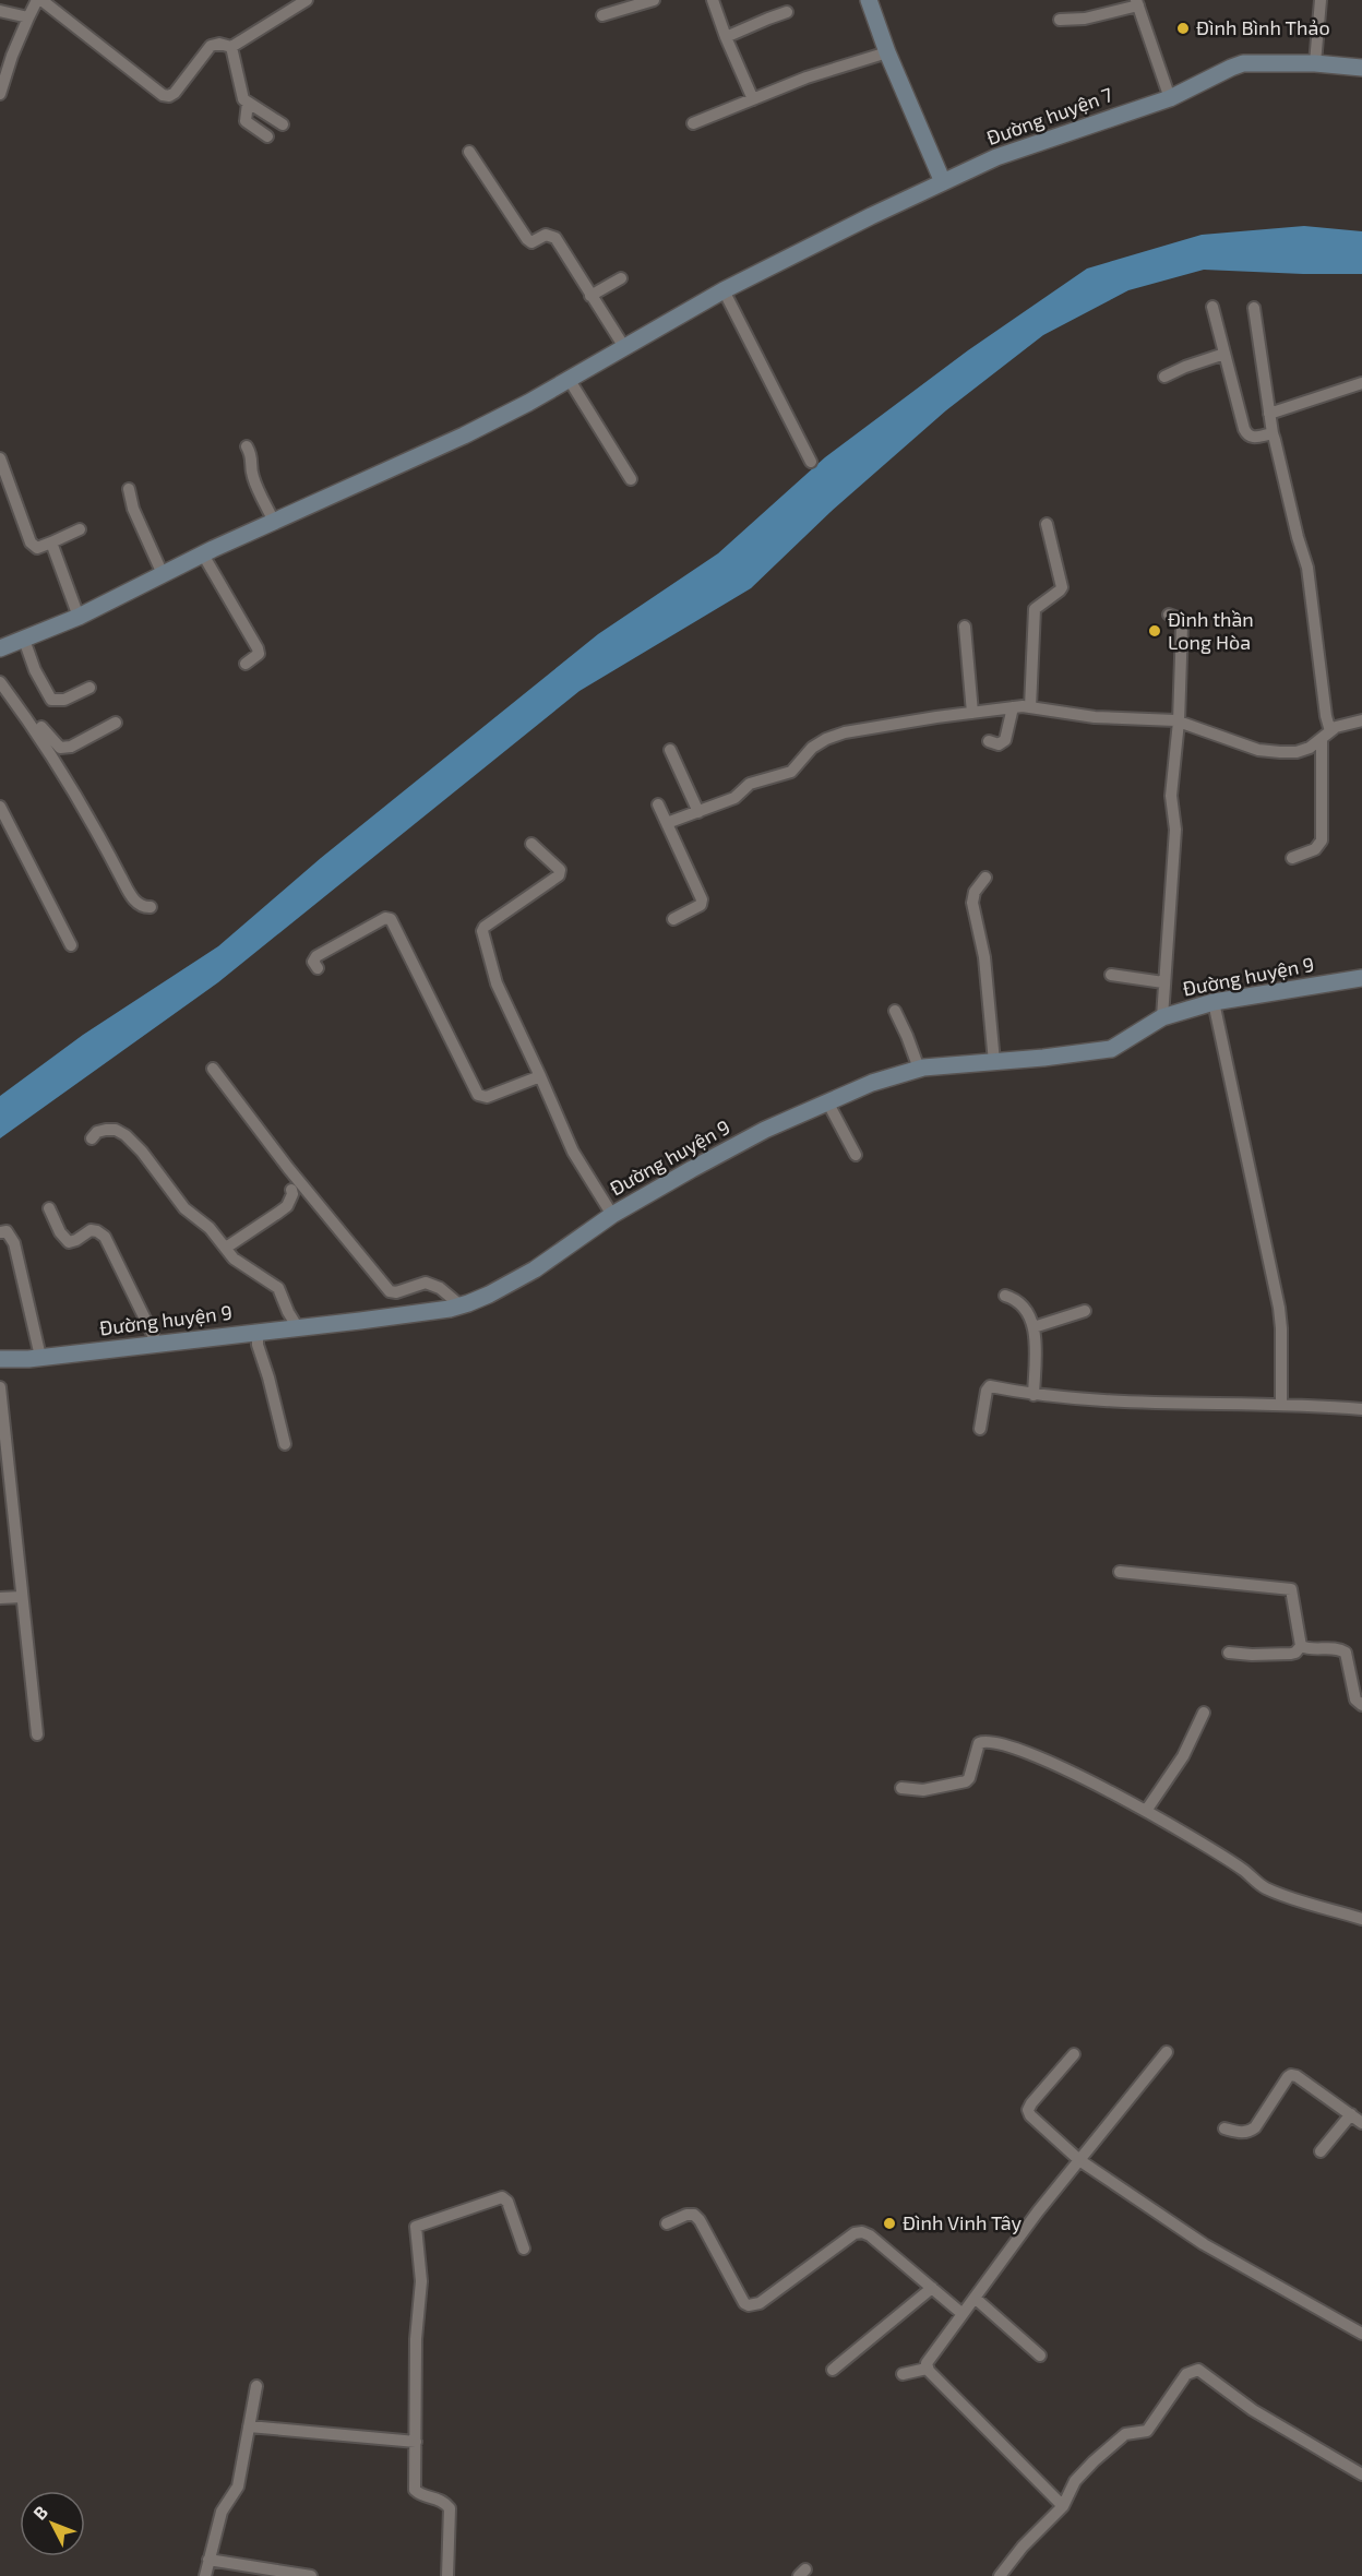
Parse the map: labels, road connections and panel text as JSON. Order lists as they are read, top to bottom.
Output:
{
  "streets": {
    "street": ["Đường huyện 7", "Đường huyện 9"]
  },
  "places": ["Đình Bình Thảo", "Đình thần Long Hòa", "Đình Vinh Tây"],
  "north": "top left"
}
